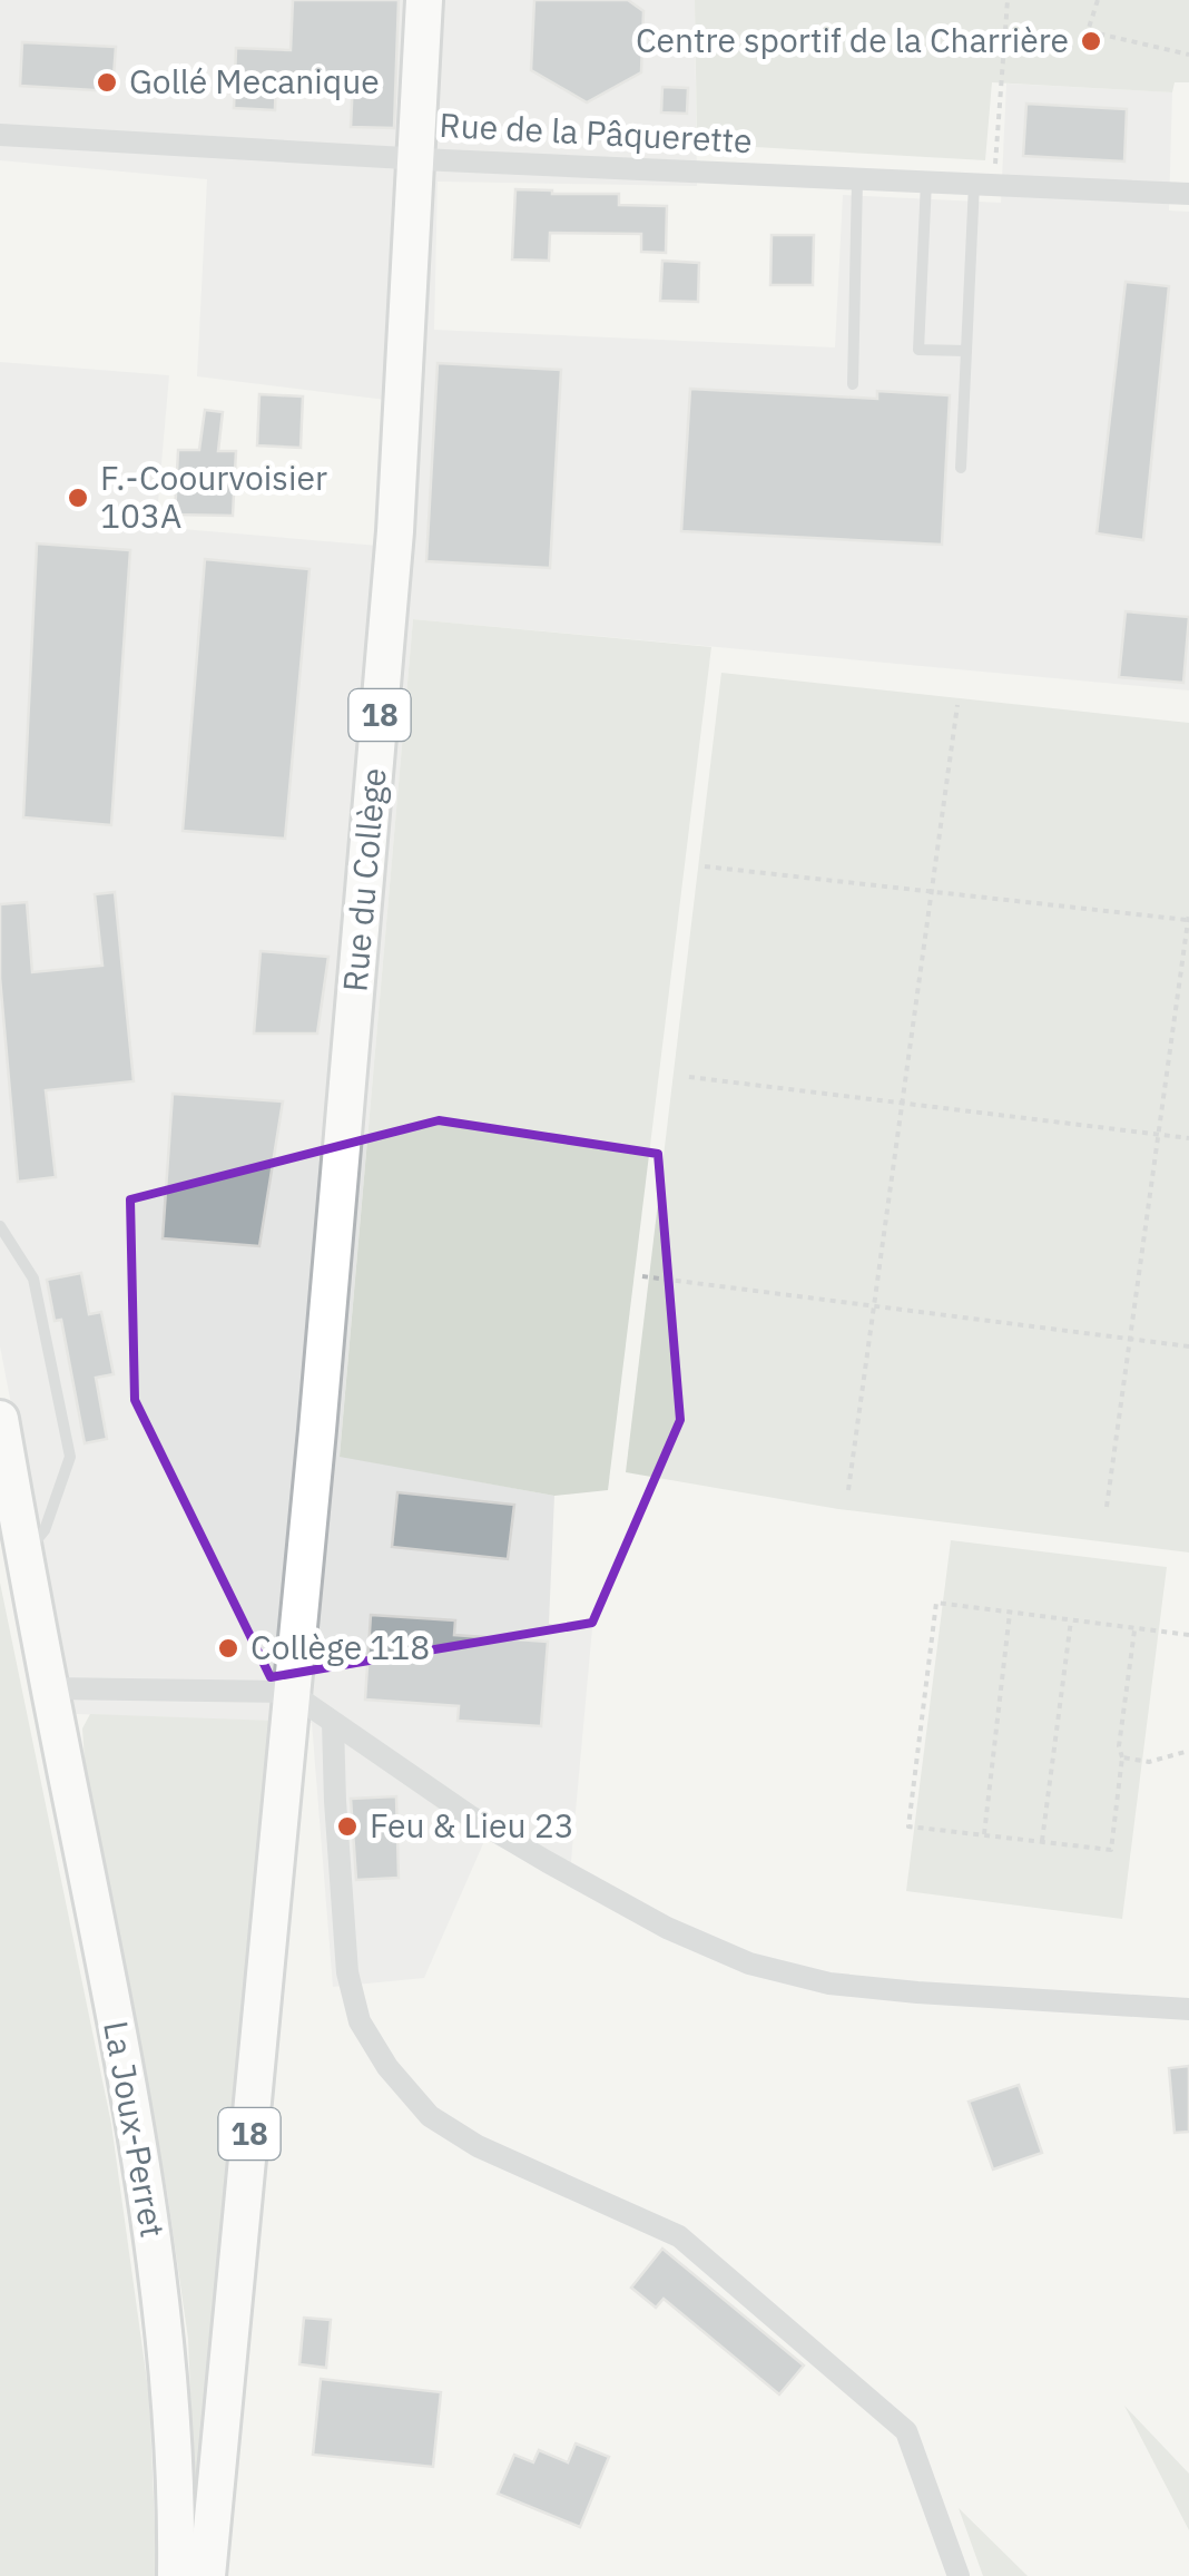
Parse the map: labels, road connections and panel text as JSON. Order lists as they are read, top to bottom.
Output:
{
  "streets": {
    "main road": ["18", "Rue du Collège", "La Joux-Perret"],
    "street": ["Rue de la Pâquerette"]
  },
  "crossings": [
    ["Rue de la Pâquerette", "Rue du Collège"],
    ["18", "Rue du Collège"]
  ],
  "places": [
    "Centre sportif de la Charrière",
    "Gollé Mecanique",
    "F.-Coourvoisier 103A",
    "Collège 118",
    "Feu & Lieu 23"
  ]
}
